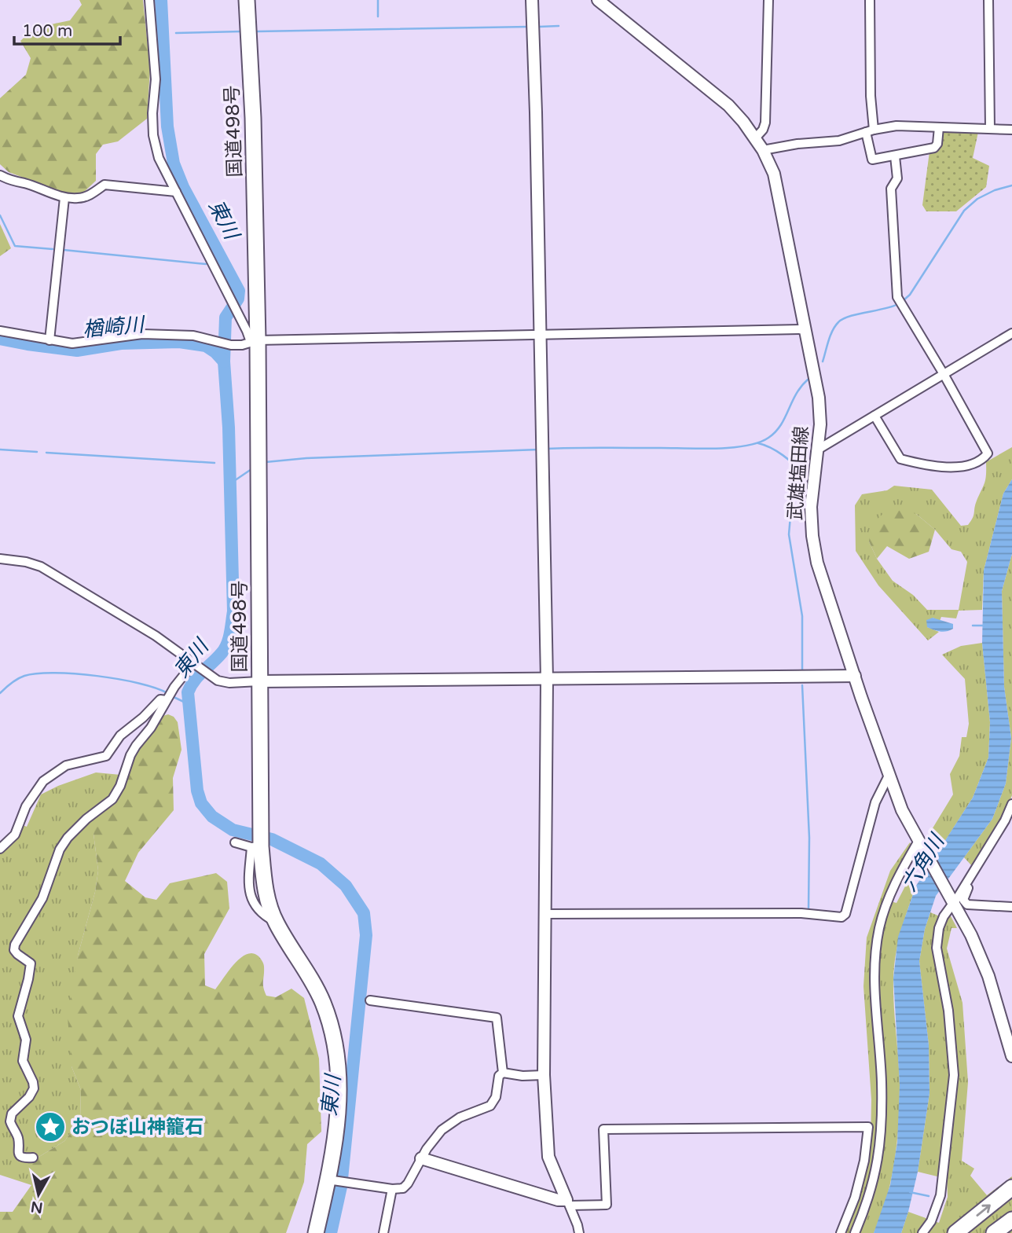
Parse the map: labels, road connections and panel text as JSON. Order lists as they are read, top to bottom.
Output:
{
  "streets": {
    "highway": ["国道498号"],
    "street": ["武雄塩田線"]
  },
  "water": ["東川", "楢崎川", "六角川"],
  "places": {
    "place": ["おつぼ山神籠石"]
  },
  "scale_bar": "100 m",
  "north": "bottom"
}
